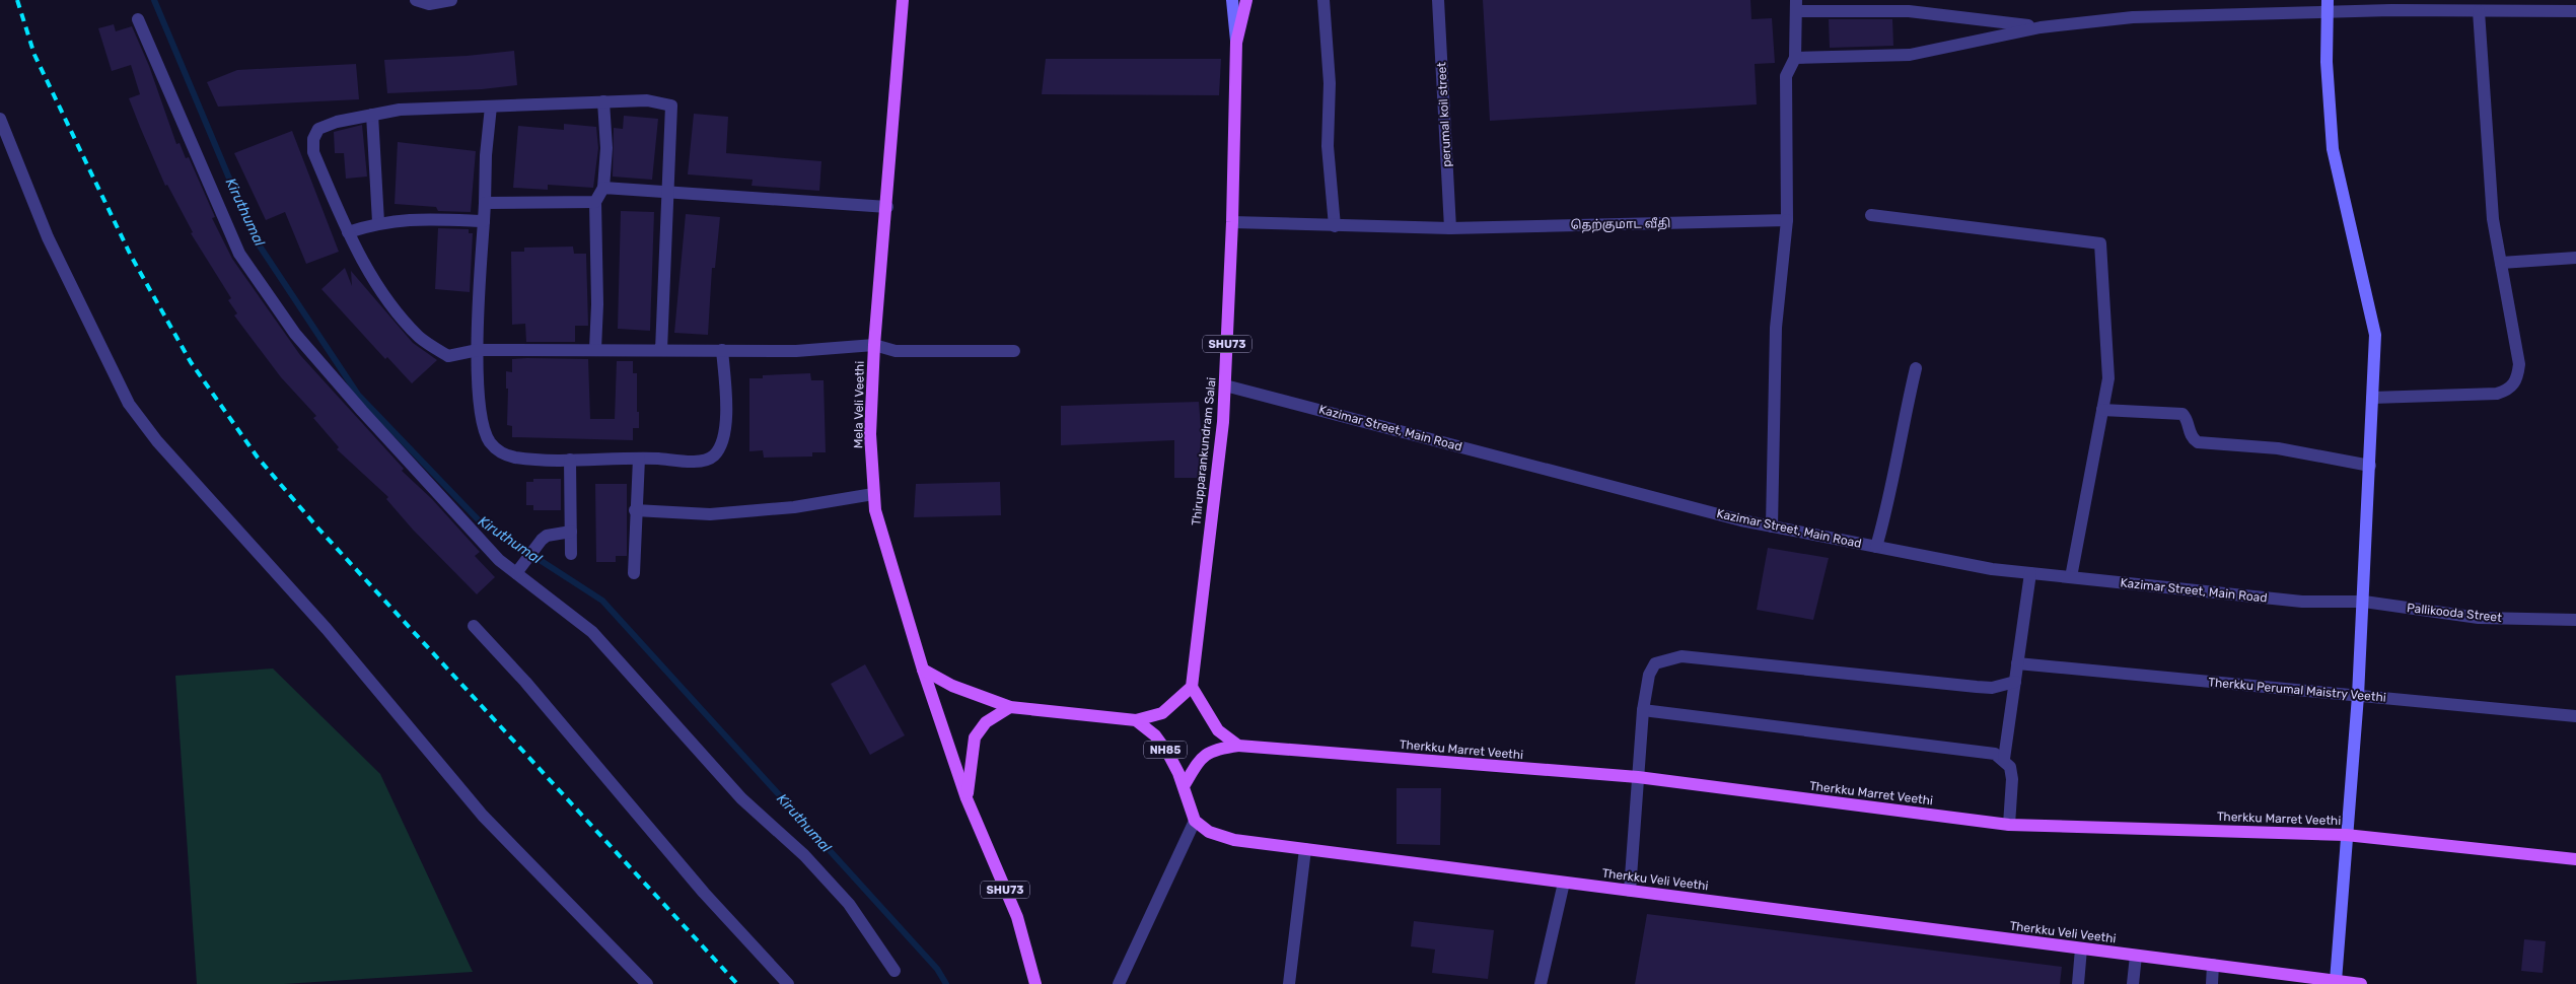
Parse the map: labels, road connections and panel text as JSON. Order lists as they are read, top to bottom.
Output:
{
  "streets": {
    "main road": [
      "SHU73",
      "Mela Veli Veethi",
      "Thirupparankundram Salai",
      "NH85",
      "Therkku Marret Veethi",
      "Therkku Veli Veethi"
    ],
    "street": [
      "perumal koil street",
      "தெற்குமாட வீதி",
      "Kazimar Street, Main Road",
      "Pallikooda Street",
      "Therkku Perumal Maistry Veethi"
    ]
  },
  "crossings": [
    ["perumal koil street", "தெற்குமாட வீதி"],
    ["தெற்குமாட வீதி", "Thirupparankundram Salai"],
    ["SHU73", "Mela Veli Veethi"],
    ["Kazimar Street, Main Road", "Thirupparankundram Salai"],
    ["Kazimar Street, Main Road", "Pallikooda Street"],
    ["NH85", "Therkku Marret Veethi"]
  ],
  "water": ["Kiruthumal"]
}
